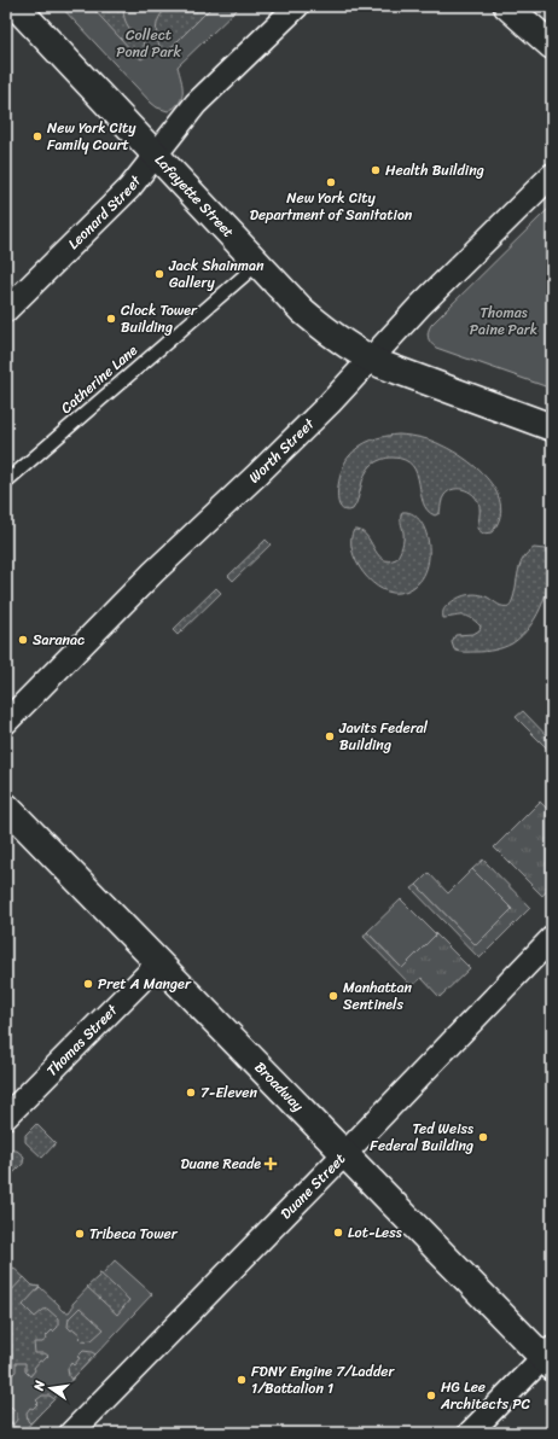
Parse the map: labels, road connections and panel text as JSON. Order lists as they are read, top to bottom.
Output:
{
  "streets": {
    "main road": ["Lafayette Street", "Broadway"],
    "street": [
      "Leonard Street",
      "Worth Street",
      "Thomas Street",
      "Duane Street"
    ],
    "lane": ["Catherine Lane"]
  },
  "crossings": [
    ["Lafayette Street", "Leonard Street"],
    ["Lafayette Street", "Catherine Lane"],
    ["Lafayette Street", "Worth Street"],
    ["Thomas Street", "Broadway"],
    ["Broadway", "Duane Street"]
  ],
  "parks": ["Collect Pond Park", "Thomas Paine Park"],
  "places": {
    "other": [
      "New York City Family Court",
      "Health Building",
      "New York City Department of Sanitation",
      "Jack Shainman Gallery",
      "Clock Tower Building",
      "Saranac",
      "Javits Federal Building",
      "Pret A Manger",
      "Manhattan Sentinels",
      "7-Eleven",
      "Ted Weiss Federal Building",
      "Lot-Less",
      "Tribeca Tower",
      "FDNY Engine 7/Ladder 1/Battalion 1",
      "HG Lee Architects PC"
    ],
    "health": ["Duane Reade"]
  },
  "north": "left"
}
